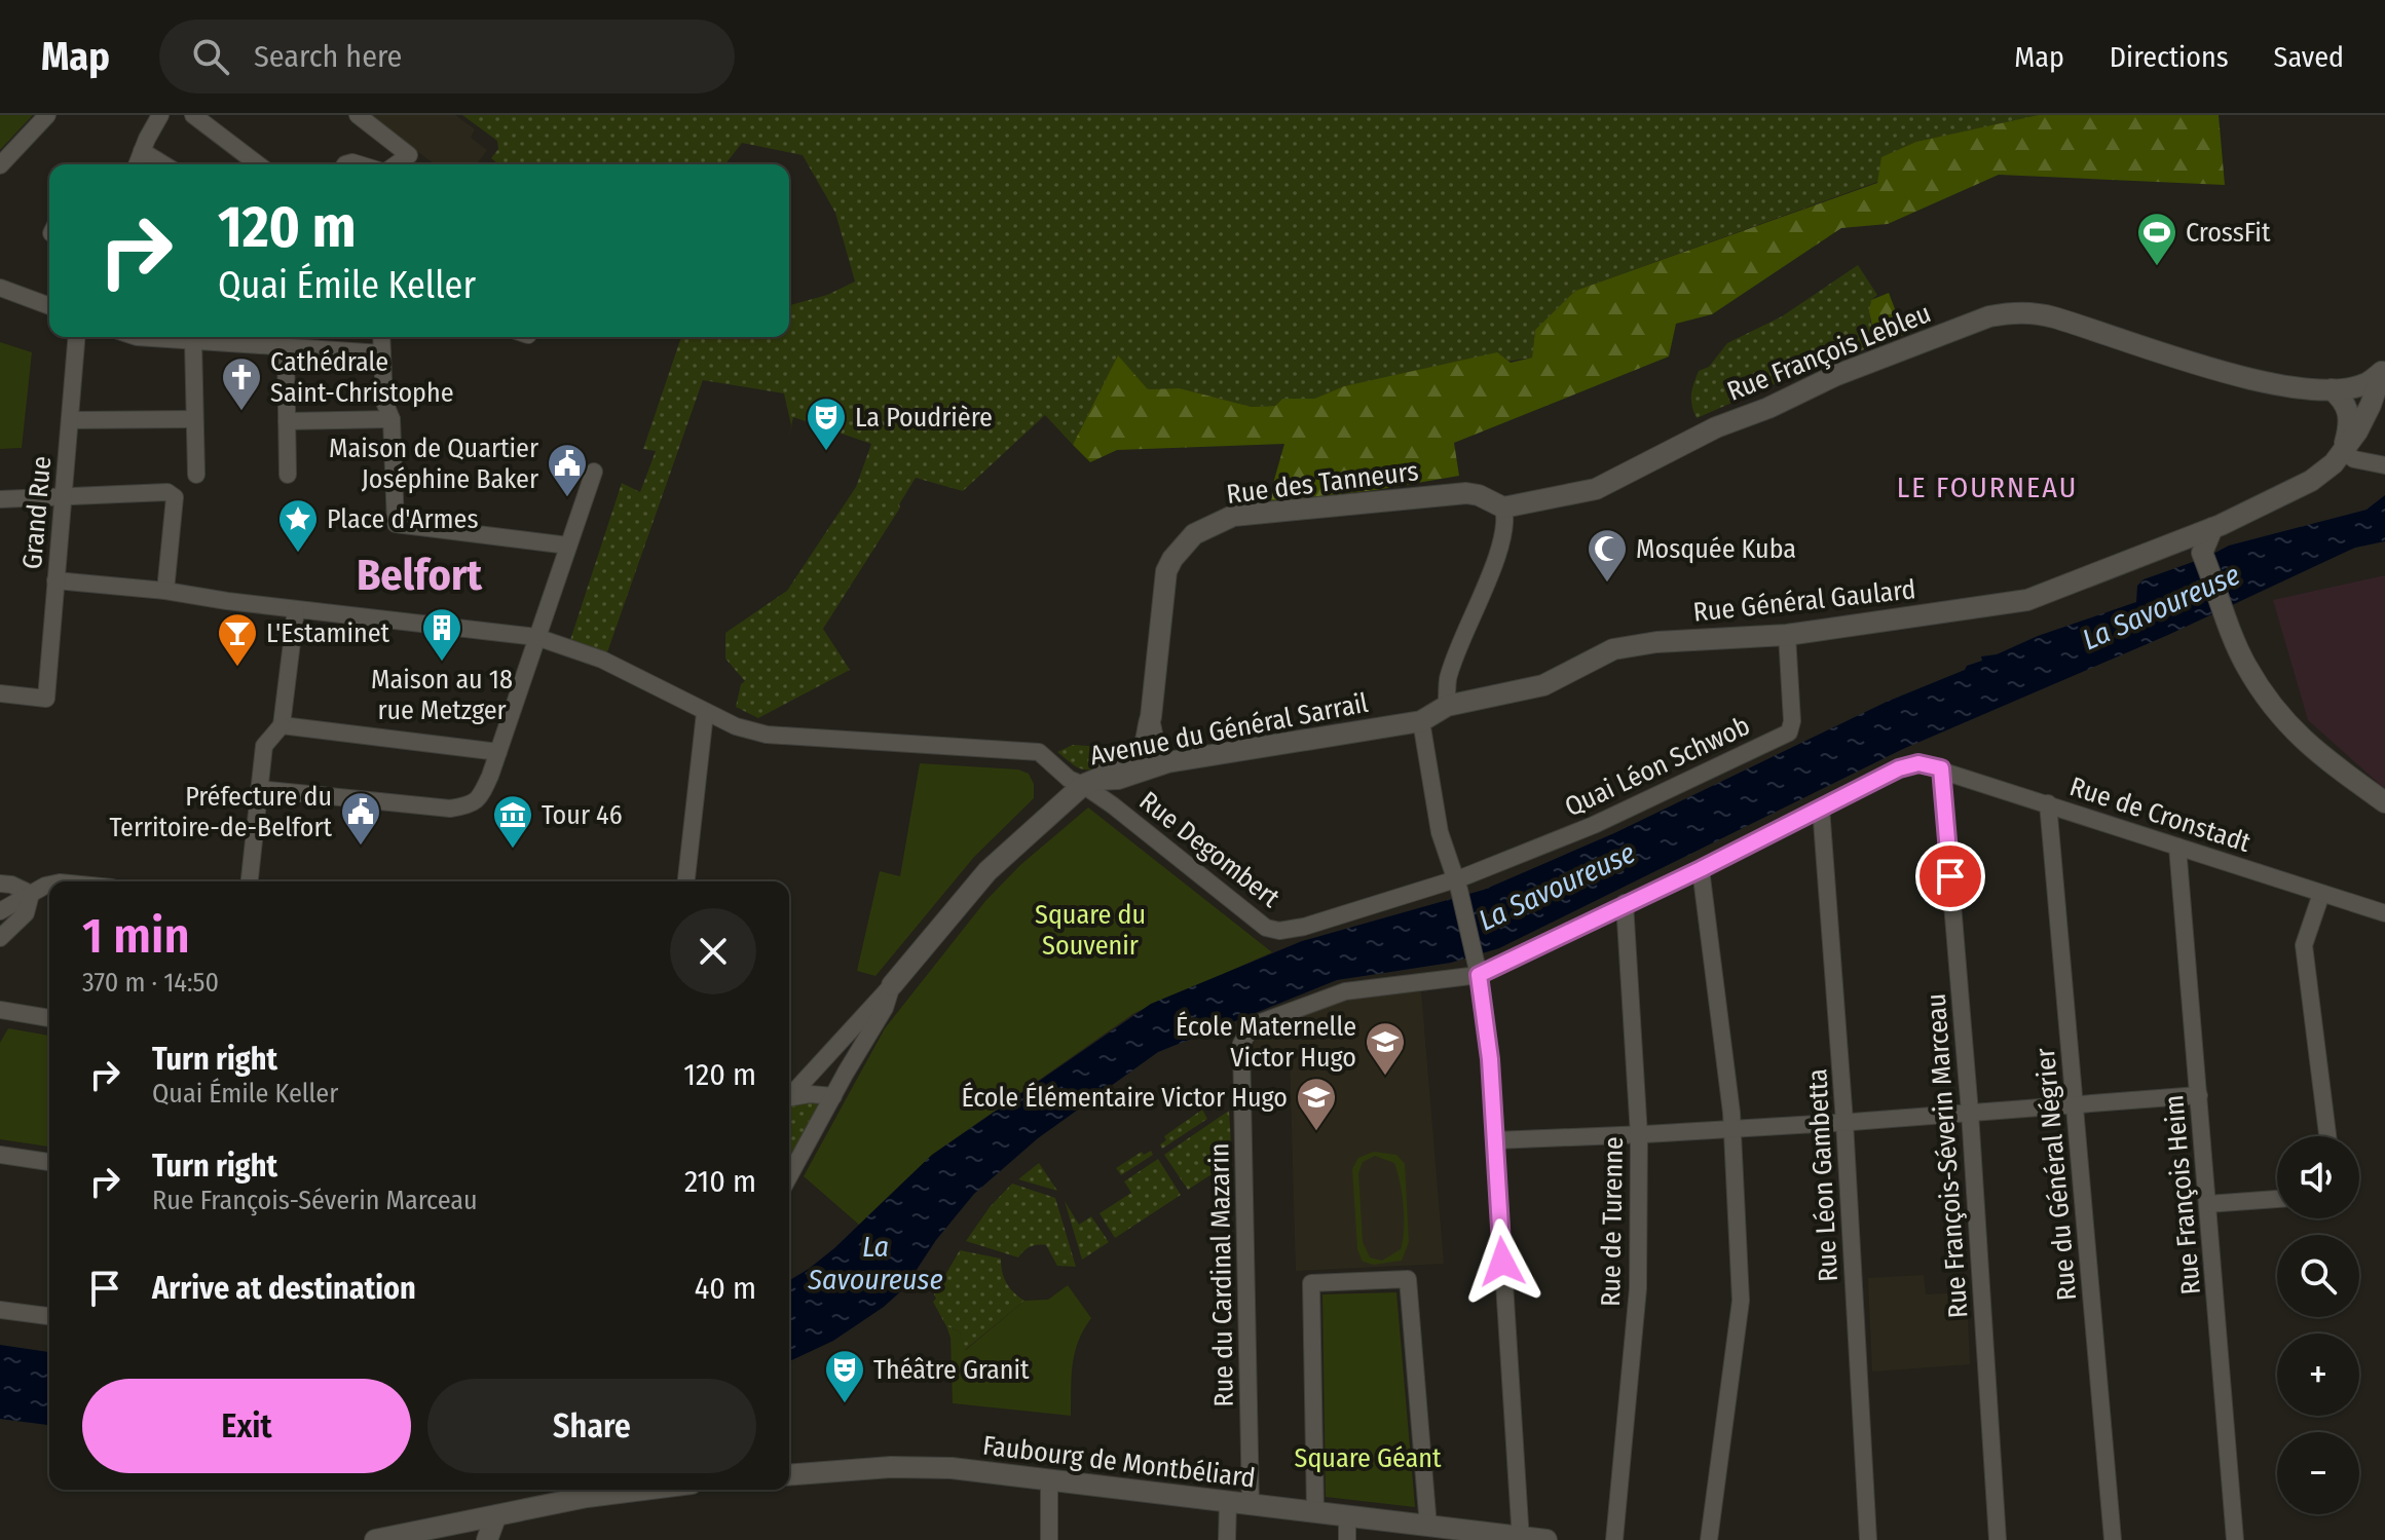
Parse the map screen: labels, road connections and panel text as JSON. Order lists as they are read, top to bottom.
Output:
{
  "streets": {
    "main road": [
      "Rue François Lebleu",
      "Rue des Tanneurs",
      "Rue Général Gaulard",
      "Avenue du Général Sarrail",
      "Faubourg de Montbéliard"
    ],
    "street": [
      "Grand Rue",
      "Quai Léon Schwob",
      "Rue de Cronstadt",
      "Rue Degombert",
      "Rue François-Séverin Marceau",
      "Rue du Général Négrier",
      "Rue Léon Gambetta",
      "Rue François Heim",
      "Rue de Turenne",
      "Rue du Cardinal Mazarin"
    ]
  },
  "crossings": [
    ["Rue François Lebleu", "Rue des Tanneurs"],
    ["Rue François Lebleu", "Rue Général Gaulard"],
    ["Rue des Tanneurs", "Avenue du Général Sarrail"],
    ["Rue des Tanneurs", "Rue Degombert"],
    ["Rue Général Gaulard", "Avenue du Général Sarrail"],
    ["Rue Général Gaulard", "Quai Léon Schwob"],
    ["Avenue du Général Sarrail", "Rue Degombert"],
    ["Quai Léon Schwob", "Rue Degombert"],
    ["Rue de Cronstadt", "Rue François-Séverin Marceau"],
    ["Rue de Cronstadt", "Rue du Général Négrier"],
    ["Rue de Cronstadt", "Rue Léon Gambetta"],
    ["Rue de Cronstadt", "Rue François Heim"],
    ["Rue du Cardinal Mazarin", "Faubourg de Montbéliard"]
  ],
  "districts": ["LE FOURNEAU", "Belfort"],
  "water": ["La Savoureuse"],
  "parks": ["Square du Souvenir", "Square Géant"],
  "places": {
    "sports": ["CrossFit"],
    "church": ["Cathédrale Saint-Christophe"],
    "theatre": ["La Poudrière", "Théâtre Granit"],
    "public building": ["Maison de Quartier Joséphine Baker", "Préfecture du Territoire-de-Belfort"],
    "place": ["Place d'Armes"],
    "mosque": ["Mosquée Kuba"],
    "building": ["Maison au 18 rue Metzger"],
    "bar": ["L'Estaminet"],
    "museum": ["Tour 46"],
    "school or university": ["École Maternelle Victor Hugo", "École Élémentaire Victor Hugo"]
  },
  "page": {
    "header": "Map",
    "search": "Search here",
    "nav": ["Map", "Directions", "Saved"],
    "turn": ["120 m", "Quai Émile Keller"],
    "heading": ["1 min", "370 m · 14:50"],
    "list": [
      {
        "name": "Turn right",
        "note": "Quai Émile Keller",
        "value": "120 m"
      },
      {
        "name": "Turn right",
        "note": "Rue François-Séverin Marceau",
        "value": "210 m"
      },
      {
        "name": "Arrive at destination",
        "value": "40 m"
      }
    ],
    "map_buttons": ["+", "−"],
    "buttons": ["Exit", "Share"]
  }
}
